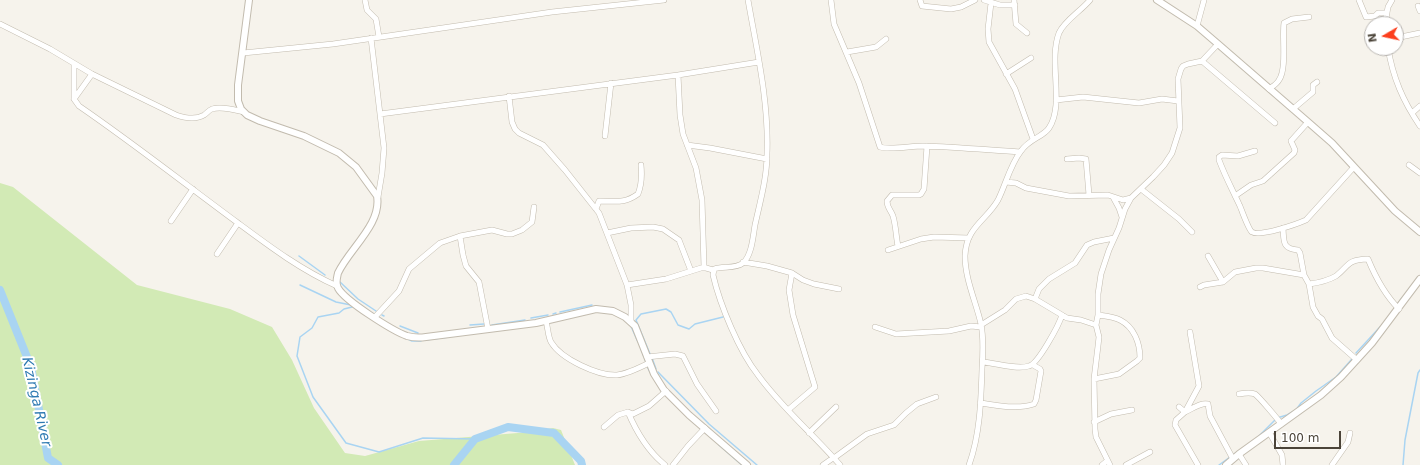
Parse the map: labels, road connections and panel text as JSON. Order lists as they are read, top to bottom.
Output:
{
  "water": ["Kizinga River"],
  "scale_bar": "100 m",
  "north": "left"
}
